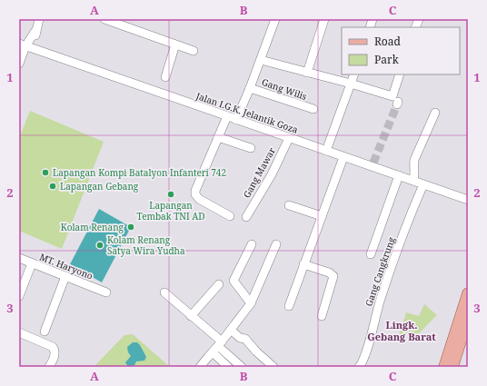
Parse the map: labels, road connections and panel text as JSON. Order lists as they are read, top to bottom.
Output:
{
  "streets": {
    "street": [
      "Gang Wilis",
      "Jalan I.G.K. Jelantik Goza",
      "Gang Mawar",
      "MT. Haryono",
      "Gang Cangkrung"
    ]
  },
  "crossings": [
    ["Jalan I.G.K. Jelantik Goza", "Gang Mawar"],
    ["Jalan I.G.K. Jelantik Goza", "Gang Cangkrung"]
  ],
  "districts": ["Lingk. Gebang Barat"],
  "places": [
    "Lapangan Kompi Batalyon Infanteri 742",
    "Lapangan Gebang",
    "Lapangan Tembak TNI AD",
    "Kolam Renang",
    "Kolam Renang Satya Wira Yudha"
  ],
  "legend": ["Road", "Park"],
  "grid": {
    "columns": ["A", "B", "C"],
    "rows": ["1", "2", "3"]
  }
}
